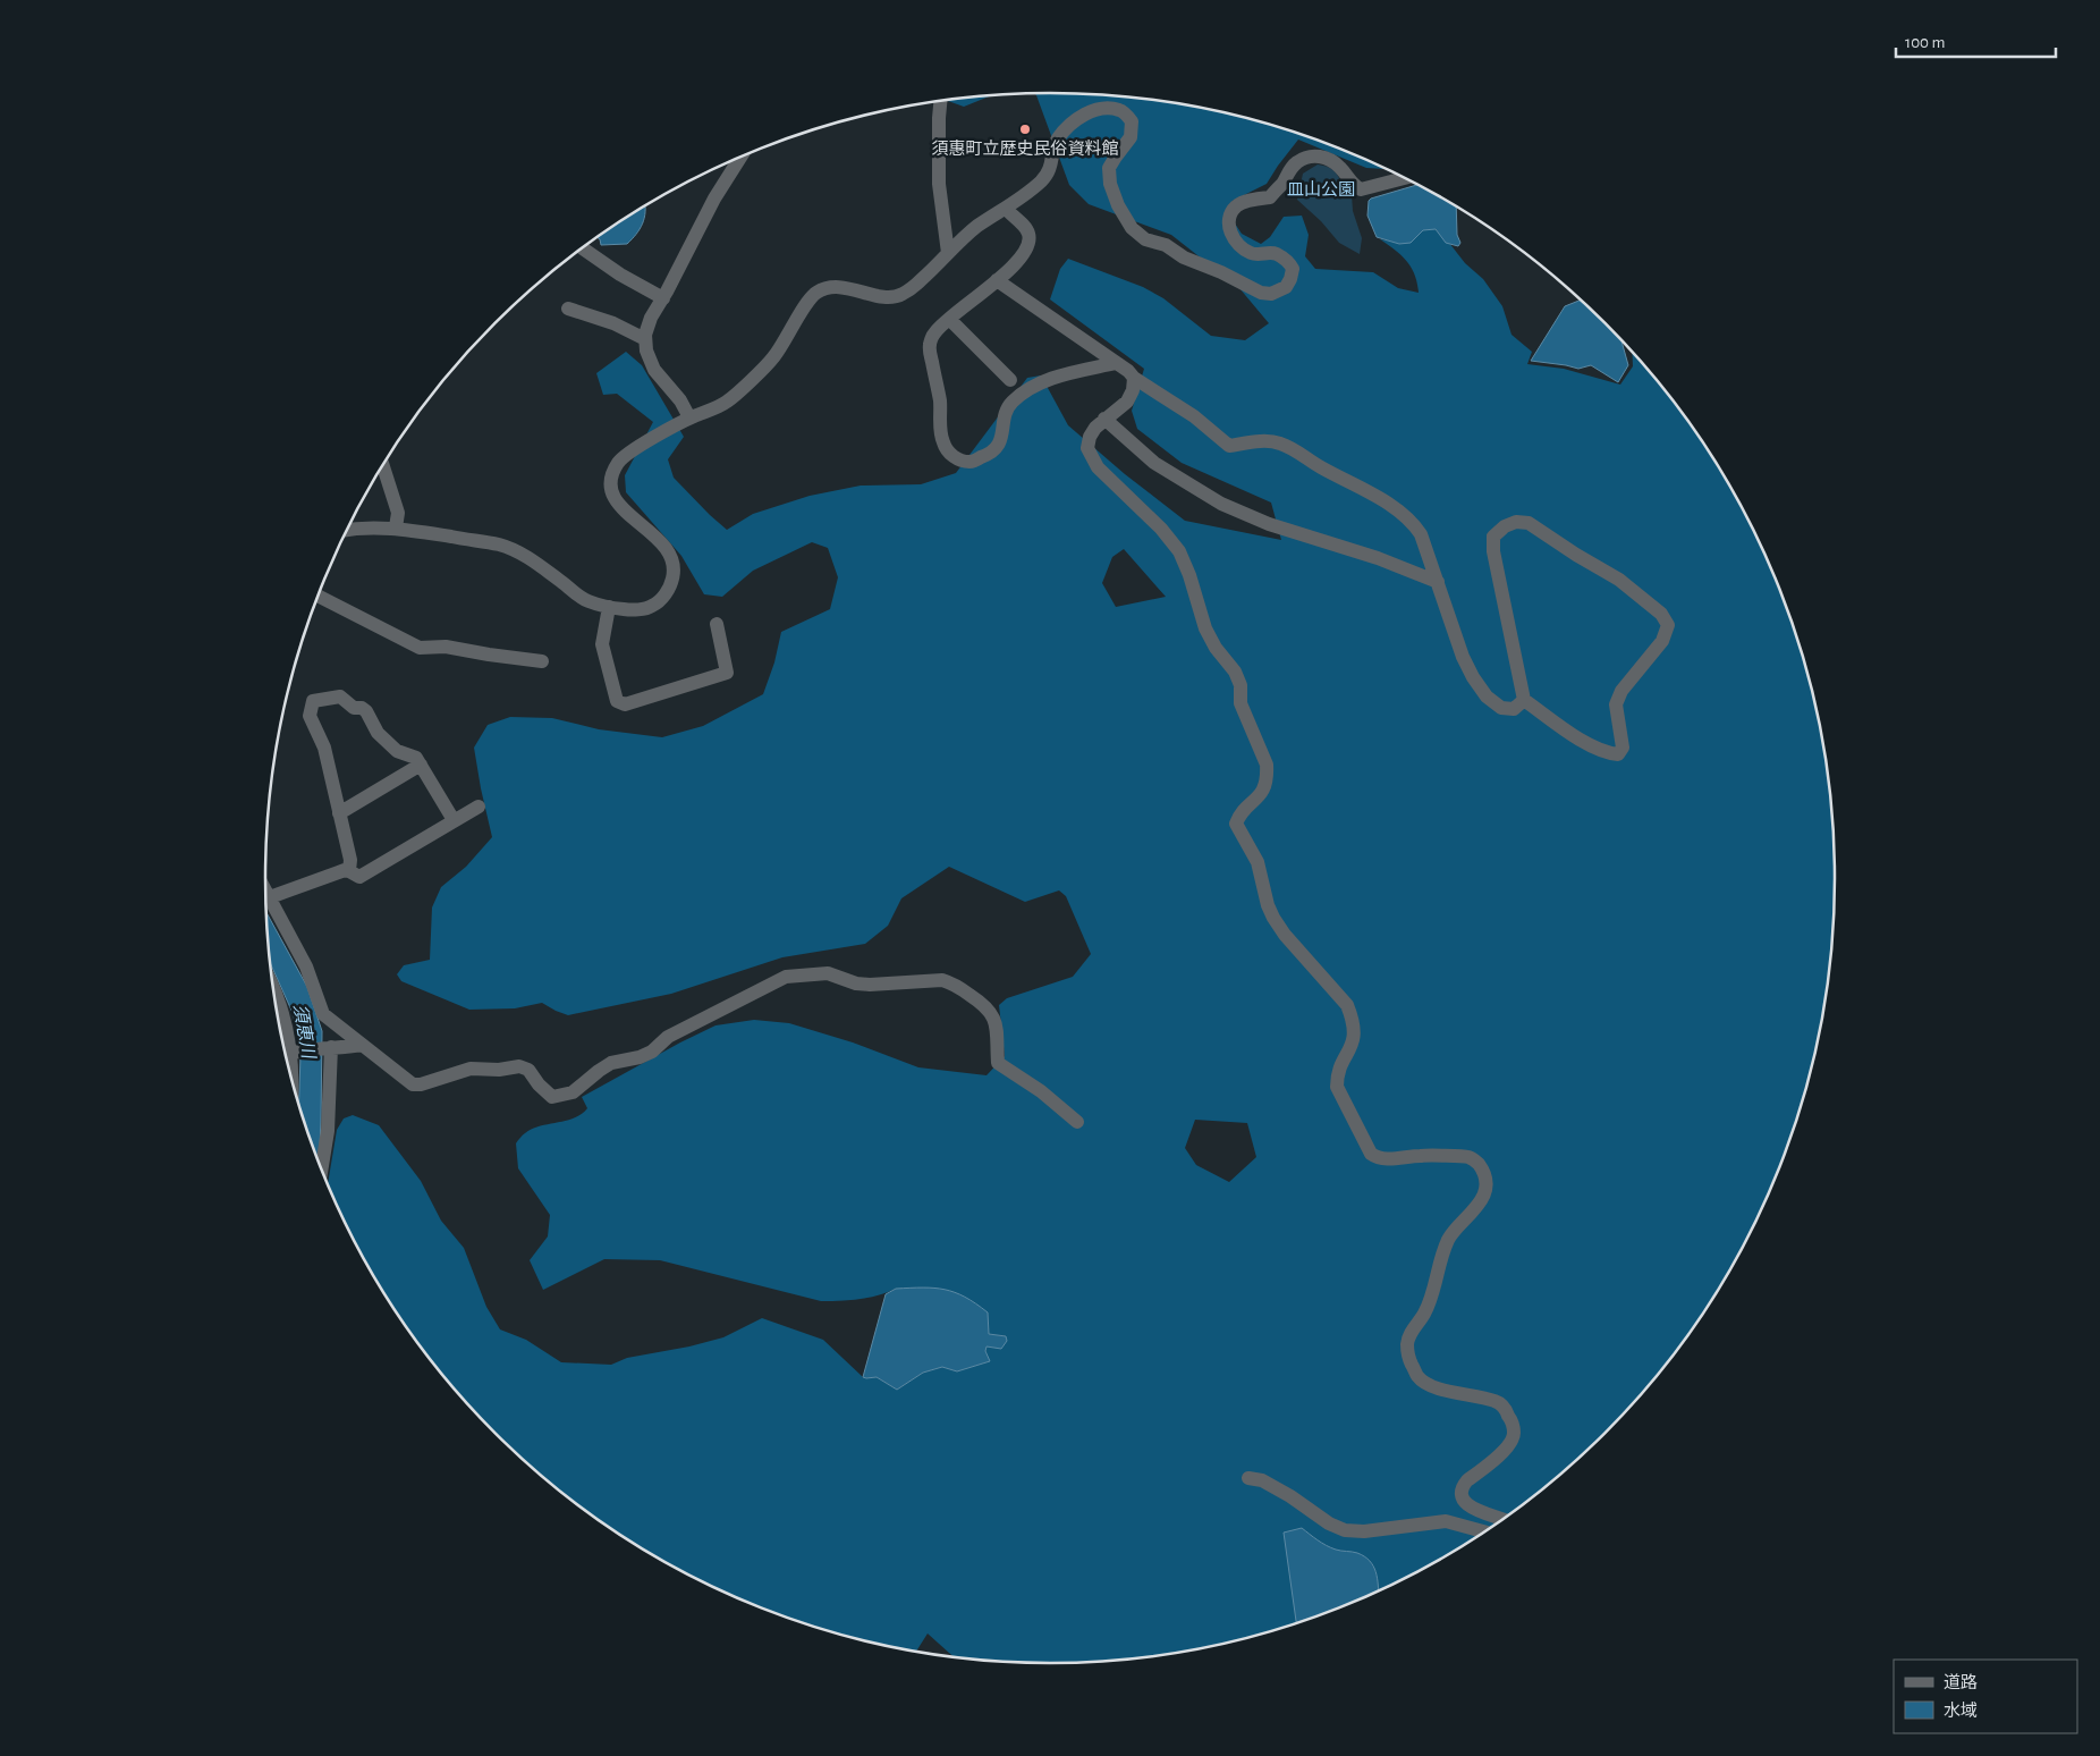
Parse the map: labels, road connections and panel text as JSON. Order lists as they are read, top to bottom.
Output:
{
  "water": ["須恵川"],
  "parks": ["皿山公園"],
  "places": ["須惠町立歴史民俗資料館"],
  "legend": ["道路", "水域"],
  "scale_bar": "100 m"
}
